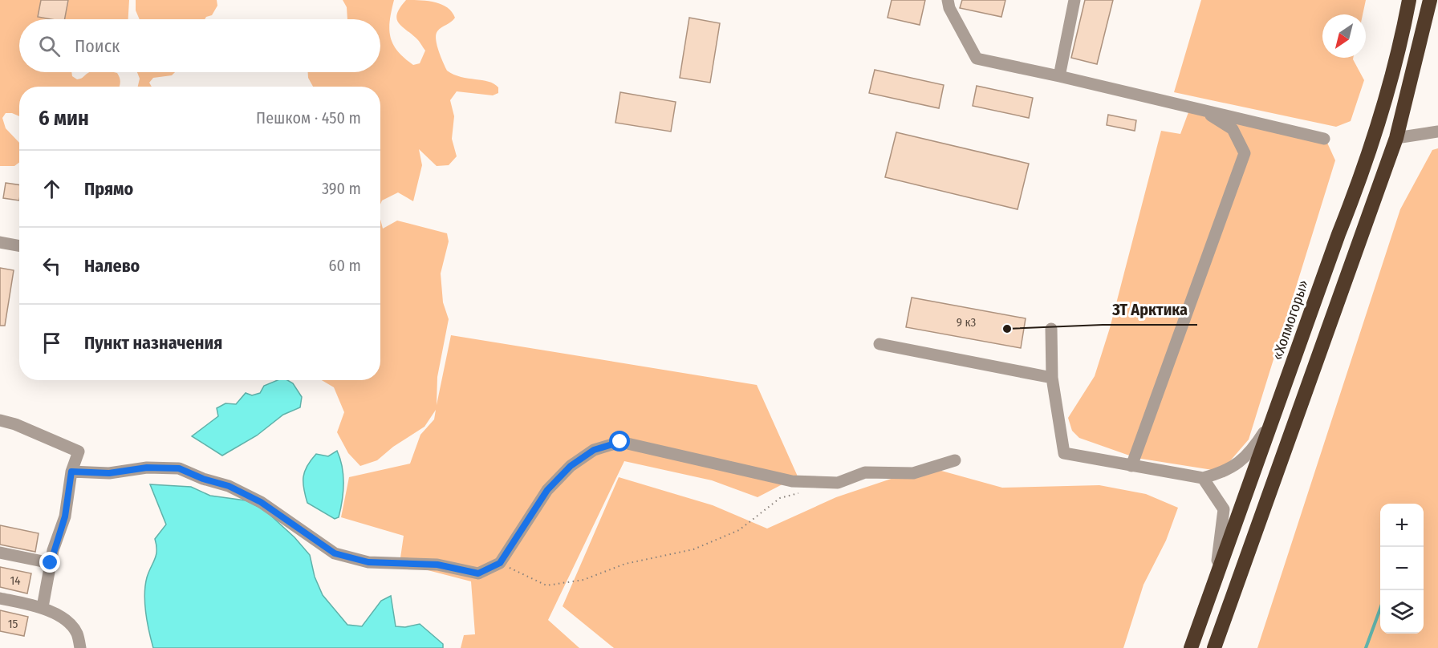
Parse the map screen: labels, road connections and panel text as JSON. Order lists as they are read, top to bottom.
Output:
{
  "streets": {
    "highway": ["«Холмогоры»"]
  },
  "places": ["ЗТ Арктика"],
  "house_numbers": ["9 к3", "14", "15"],
  "north": "bottom left",
  "page": {
    "search": "Поиск",
    "heading": ["6 мин", "Пешком · 450 m"],
    "list": [
      ["Прямо", "390 m"],
      ["Налево", "60 m"],
      "Пункт назначения"
    ],
    "map_buttons": ["+", "−"]
  }
}
